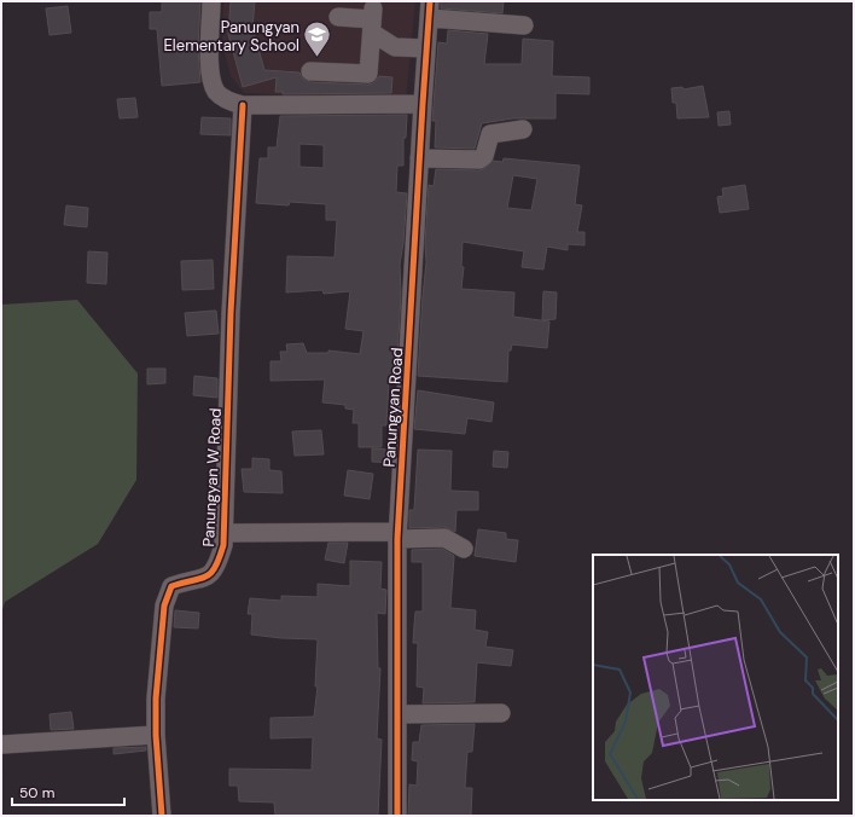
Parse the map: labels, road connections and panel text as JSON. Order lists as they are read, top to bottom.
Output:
{
  "streets": {
    "street": ["Panungyan Road", "Panungyan W Road"]
  },
  "places": {
    "school or university": ["Panungyan Elementary School"]
  },
  "scale_bar": "50 m"
}
